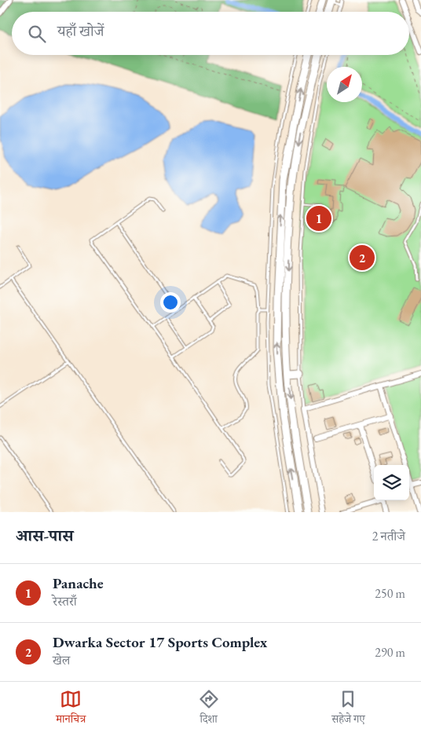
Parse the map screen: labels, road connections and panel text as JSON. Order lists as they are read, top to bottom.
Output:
{
  "north": "top right",
  "page": {
    "search": "यहाँ खोजें",
    "pins": ["1", "2"],
    "heading": ["आस-पास", "2 नतीजे"],
    "list": [
      {
        "mark": "1",
        "name": "Panache",
        "note": "रेस्तराँ",
        "value": "250 m"
      },
      {
        "mark": "2",
        "name": "Dwarka Sector 17 Sports Complex",
        "note": "खेल",
        "value": "290 m"
      }
    ],
    "nav": ["मानचित्र", "दिशा", "सहेजे गए"]
  }
}
